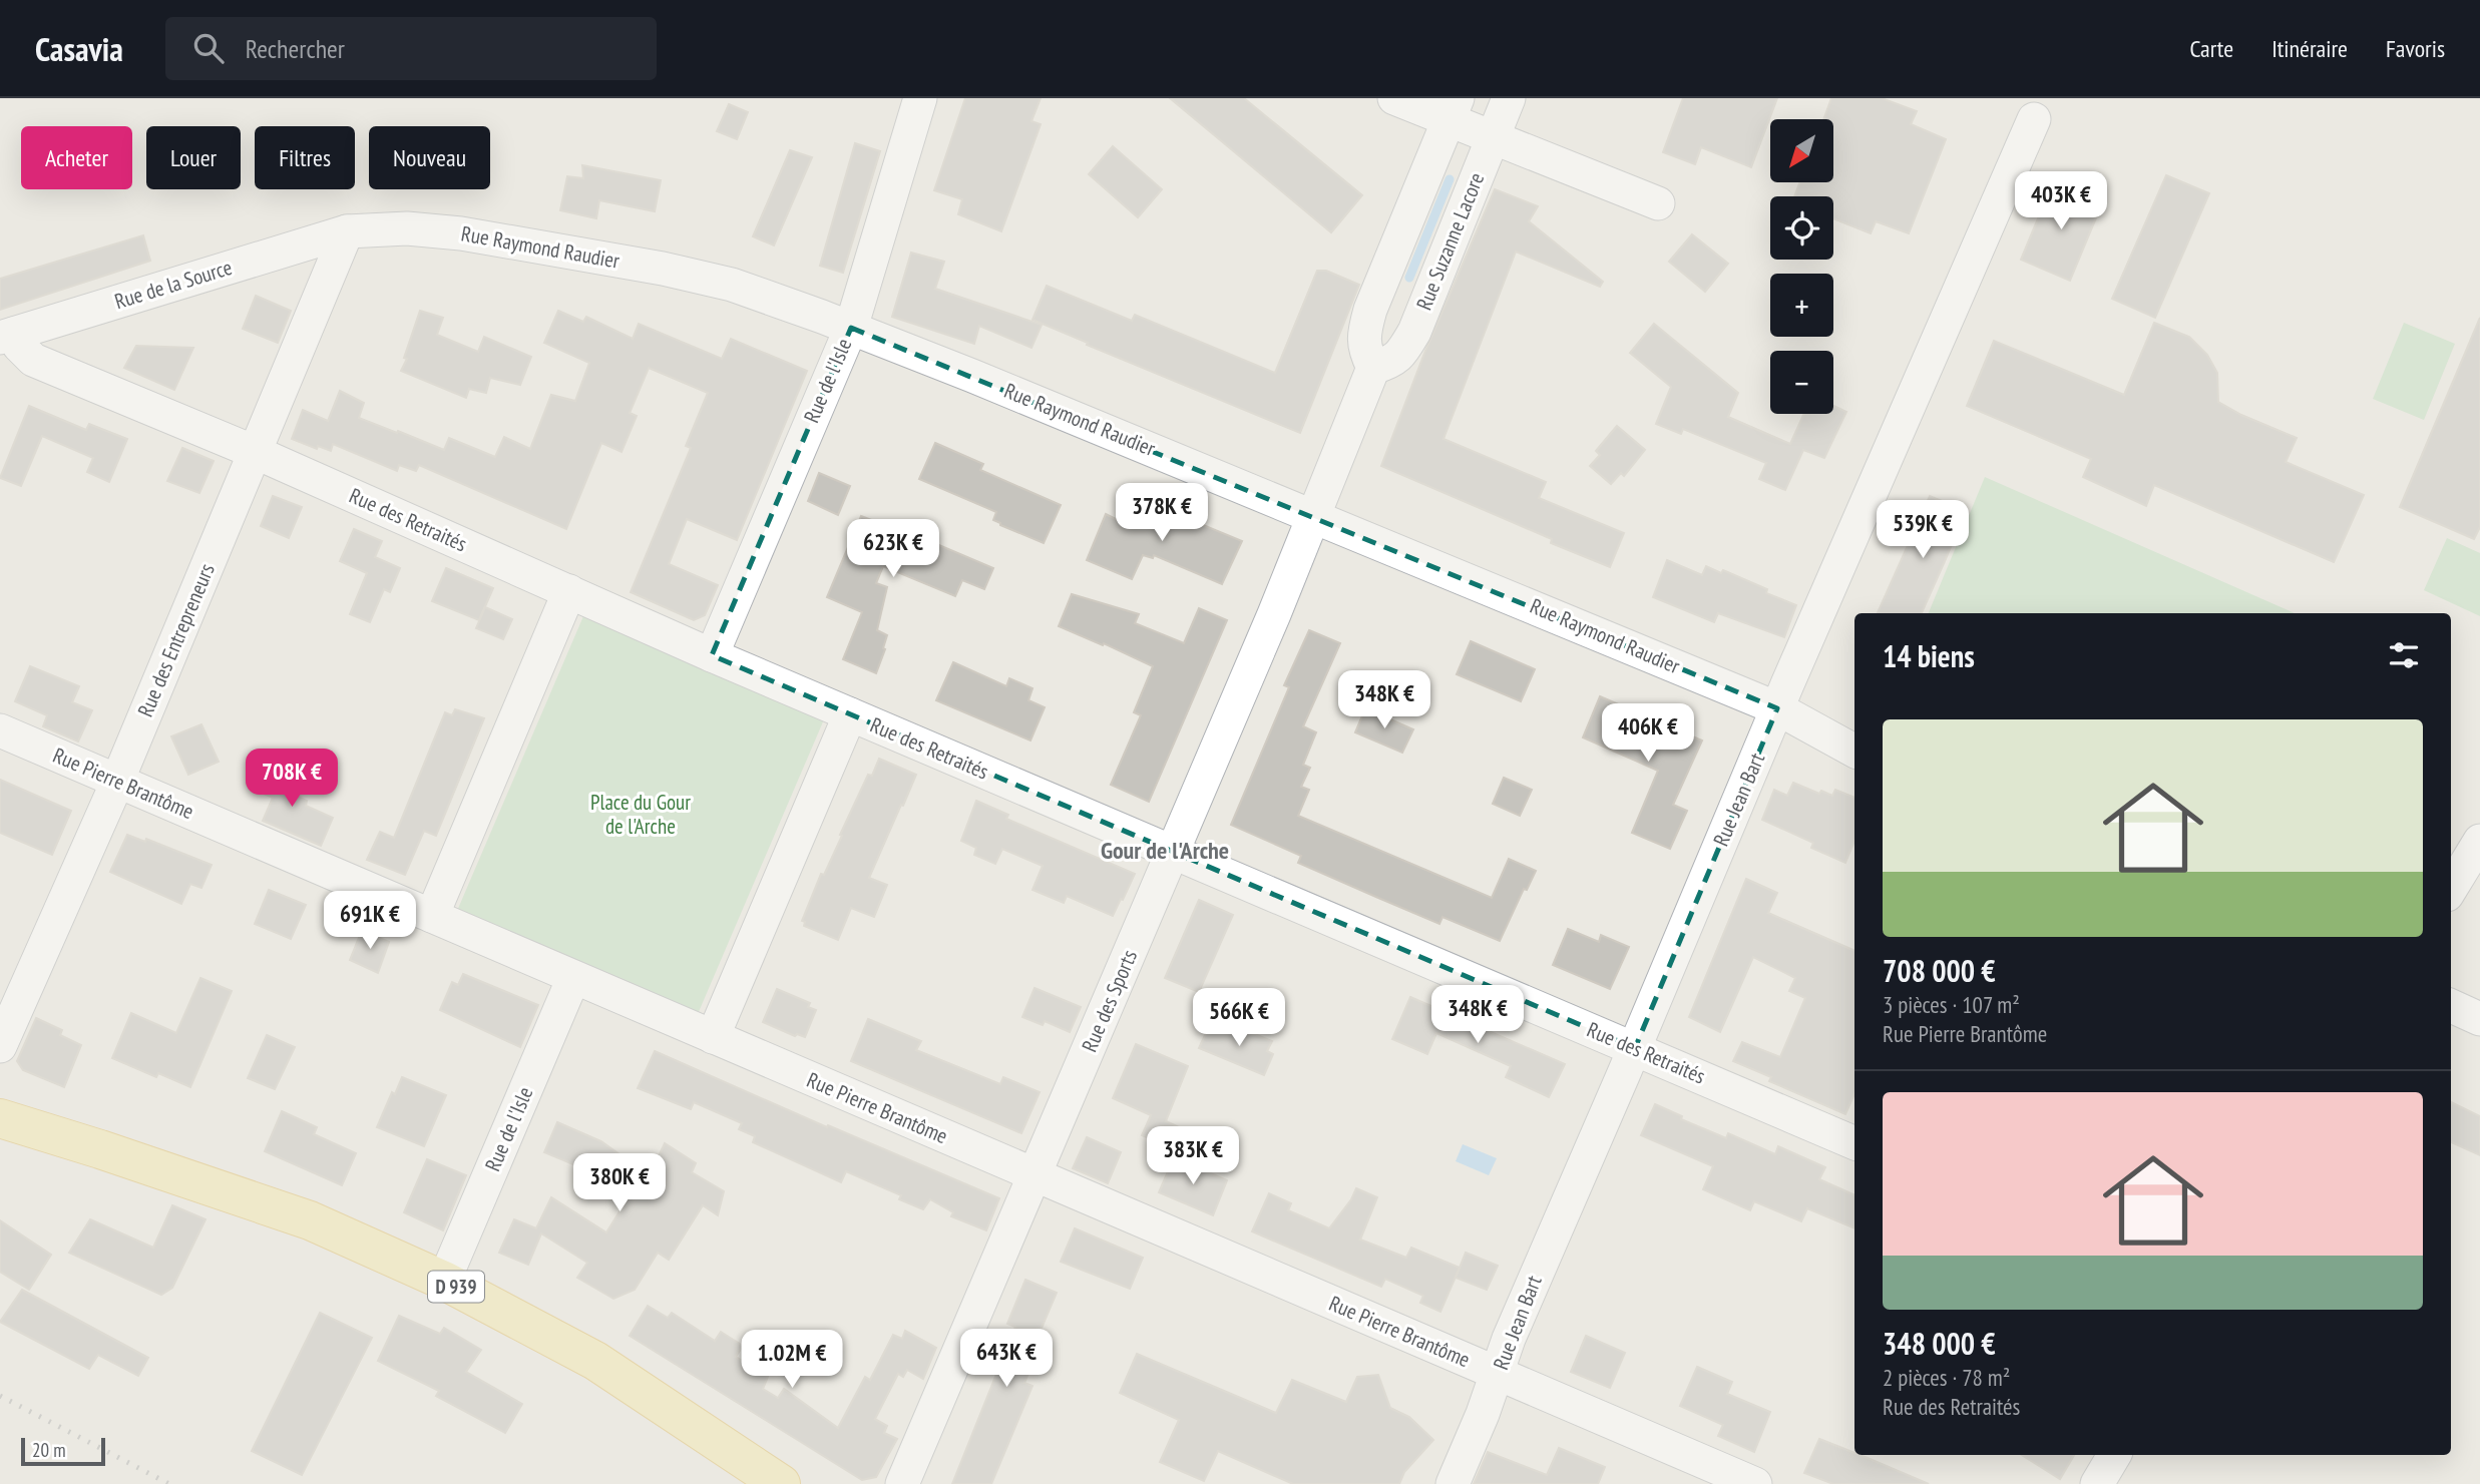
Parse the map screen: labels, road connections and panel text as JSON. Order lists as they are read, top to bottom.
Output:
{
  "streets": {
    "main road": ["D 939"],
    "street": [
      "Rue Suzanne Lacore",
      "Rue Raymond Raudier",
      "Rue de la Source",
      "Rue de l'Isle",
      "Rue des Retraités",
      "Rue des Entrepreneurs",
      "Rue Pierre Brantôme",
      "Rue Jean Bart",
      "Rue des Sports"
    ]
  },
  "crossings": [
    ["Rue Raymond Raudier", "Rue de la Source"],
    ["Rue Raymond Raudier", "Rue de l'Isle"],
    ["Rue Raymond Raudier", "Rue des Entrepreneurs"],
    ["Rue Raymond Raudier", "Rue Jean Bart"],
    ["Rue Raymond Raudier", "Rue des Sports"],
    ["Rue de la Source", "Rue des Retraités"],
    ["Rue de la Source", "Rue des Entrepreneurs"],
    ["Rue de l'Isle", "Rue des Retraités"],
    ["Rue de l'Isle", "Rue Pierre Brantôme"],
    ["Rue de l'Isle", "D 939"],
    ["Rue des Retraités", "Rue des Entrepreneurs"],
    ["Rue des Retraités", "Rue Jean Bart"],
    ["Rue des Retraités", "Rue des Sports"],
    ["Rue des Entrepreneurs", "Rue Pierre Brantôme"],
    ["Rue Pierre Brantôme", "Rue Jean Bart"],
    ["Rue Pierre Brantôme", "Rue des Sports"]
  ],
  "districts": ["Gour de l'Arche"],
  "parks": ["Place du Gour de l'Arche"],
  "scale_bar": "20 m",
  "north": "bottom left",
  "page": {
    "header": "Casavia",
    "search": "Rechercher",
    "nav": ["Carte", "Itinéraire", "Favoris"],
    "map_buttons": ["+", "−"],
    "chip": [
      "Acheter",
      "Louer",
      "Filtres",
      "Nouveau"
    ],
    "price": [
      "403K €",
      "378K €",
      "539K €",
      "623K €",
      "348K €",
      "406K €",
      "708K €",
      "691K €",
      "348K €",
      "566K €",
      "383K €",
      "380K €",
      "643K €",
      "1.02M €"
    ],
    "heading": "14 biens",
    "list": [
      {
        "name": "708 000 €",
        "note": "3 pièces · 107 m² · Rue Pierre Brantôme"
      },
      {
        "name": "348 000 €",
        "note": "2 pièces · 78 m² · Rue des Retraités"
      }
    ],
    "scale": "20 m"
  }
}
